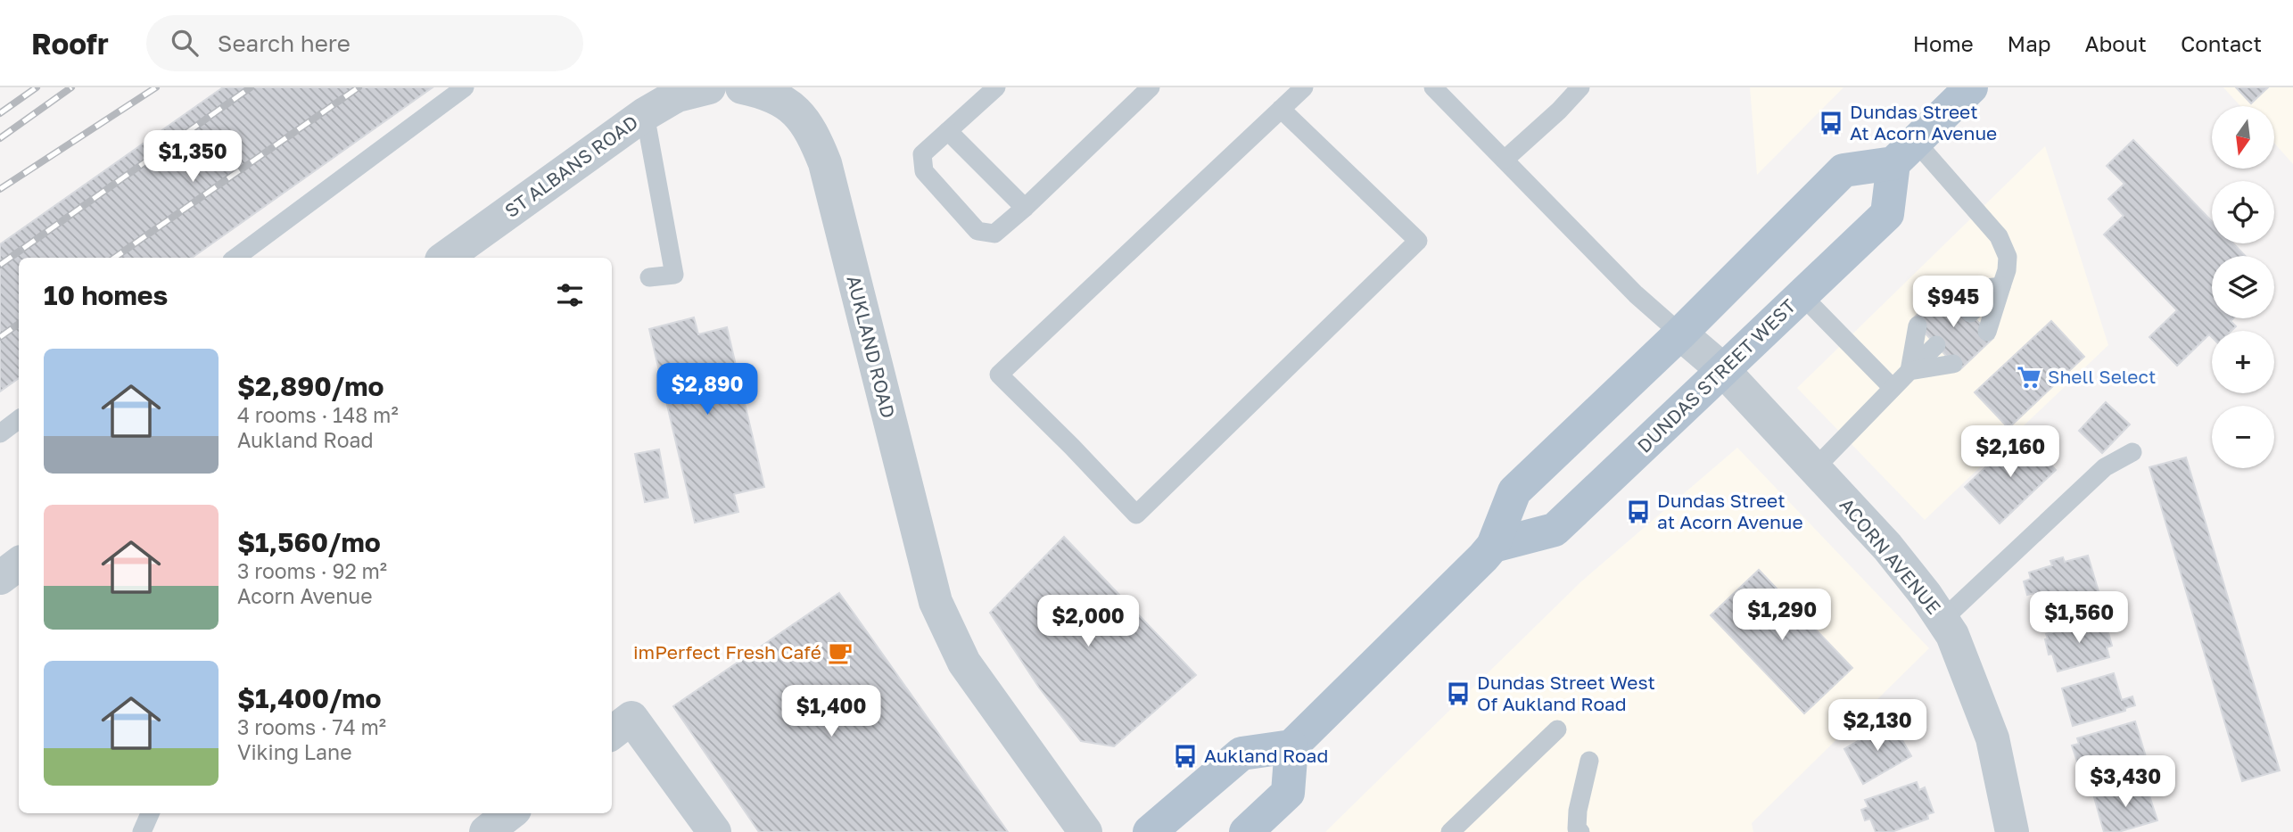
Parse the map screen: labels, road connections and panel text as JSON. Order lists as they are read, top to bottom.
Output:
{
  "streets": {
    "main road": ["DUNDAS STREET WEST"],
    "street": ["ST ALBANS ROAD", "AUKLAND ROAD", "ACORN AVENUE"]
  },
  "crossings": [
    ["DUNDAS STREET WEST", "ACORN AVENUE"]
  ],
  "places": {
    "bus stop": [
      "Dundas Street At Acorn Avenue",
      "Dundas Street at Acorn Avenue",
      "Dundas Street West Of Aukland Road",
      "Aukland Road"
    ],
    "supermarket": ["Shell Select"],
    "cafe": ["imPerfect Fresh Café"]
  },
  "north": "bottom",
  "page": {
    "header": "Roofr",
    "search": "Search here",
    "nav": [
      "Home",
      "Map",
      "About",
      "Contact"
    ],
    "map_buttons": ["+", "−"],
    "price": [
      "$1,350",
      "$945",
      "$2,890",
      "$2,160",
      "$1,290",
      "$1,560",
      "$2,000",
      "$1,400",
      "$2,130",
      "$3,430"
    ],
    "heading": "10 homes",
    "list": [
      {
        "name": "$2,890/mo",
        "note": "4 rooms · 148 m² · Aukland Road"
      },
      {
        "name": "$1,560/mo",
        "note": "3 rooms · 92 m² · Acorn Avenue"
      },
      {
        "name": "$1,400/mo",
        "note": "3 rooms · 74 m² · Viking Lane"
      }
    ]
  }
}
